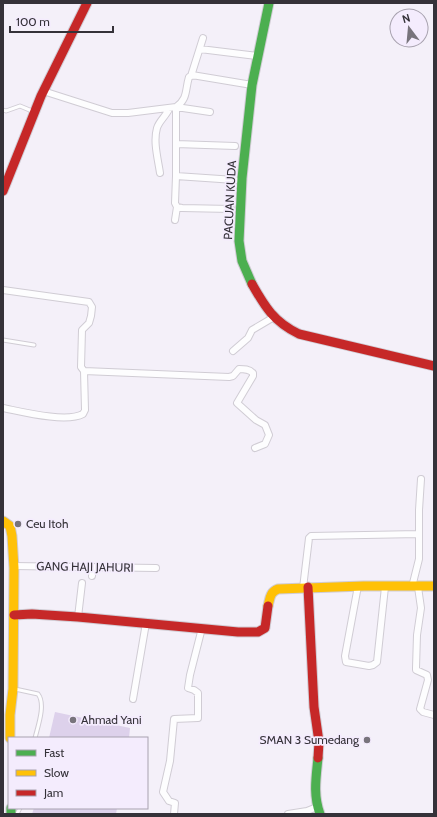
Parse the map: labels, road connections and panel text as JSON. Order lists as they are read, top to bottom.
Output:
{
  "streets": {
    "street": ["PACUAN KUDA", "GANG HAJI JAHURI"]
  },
  "places": ["Ceu Itoh", "Ahmad Yani", "SMAN 3 Sumedang"],
  "legend": ["Fast", "Slow", "Jam"],
  "scale_bar": "100 m",
  "north": "top"
}
